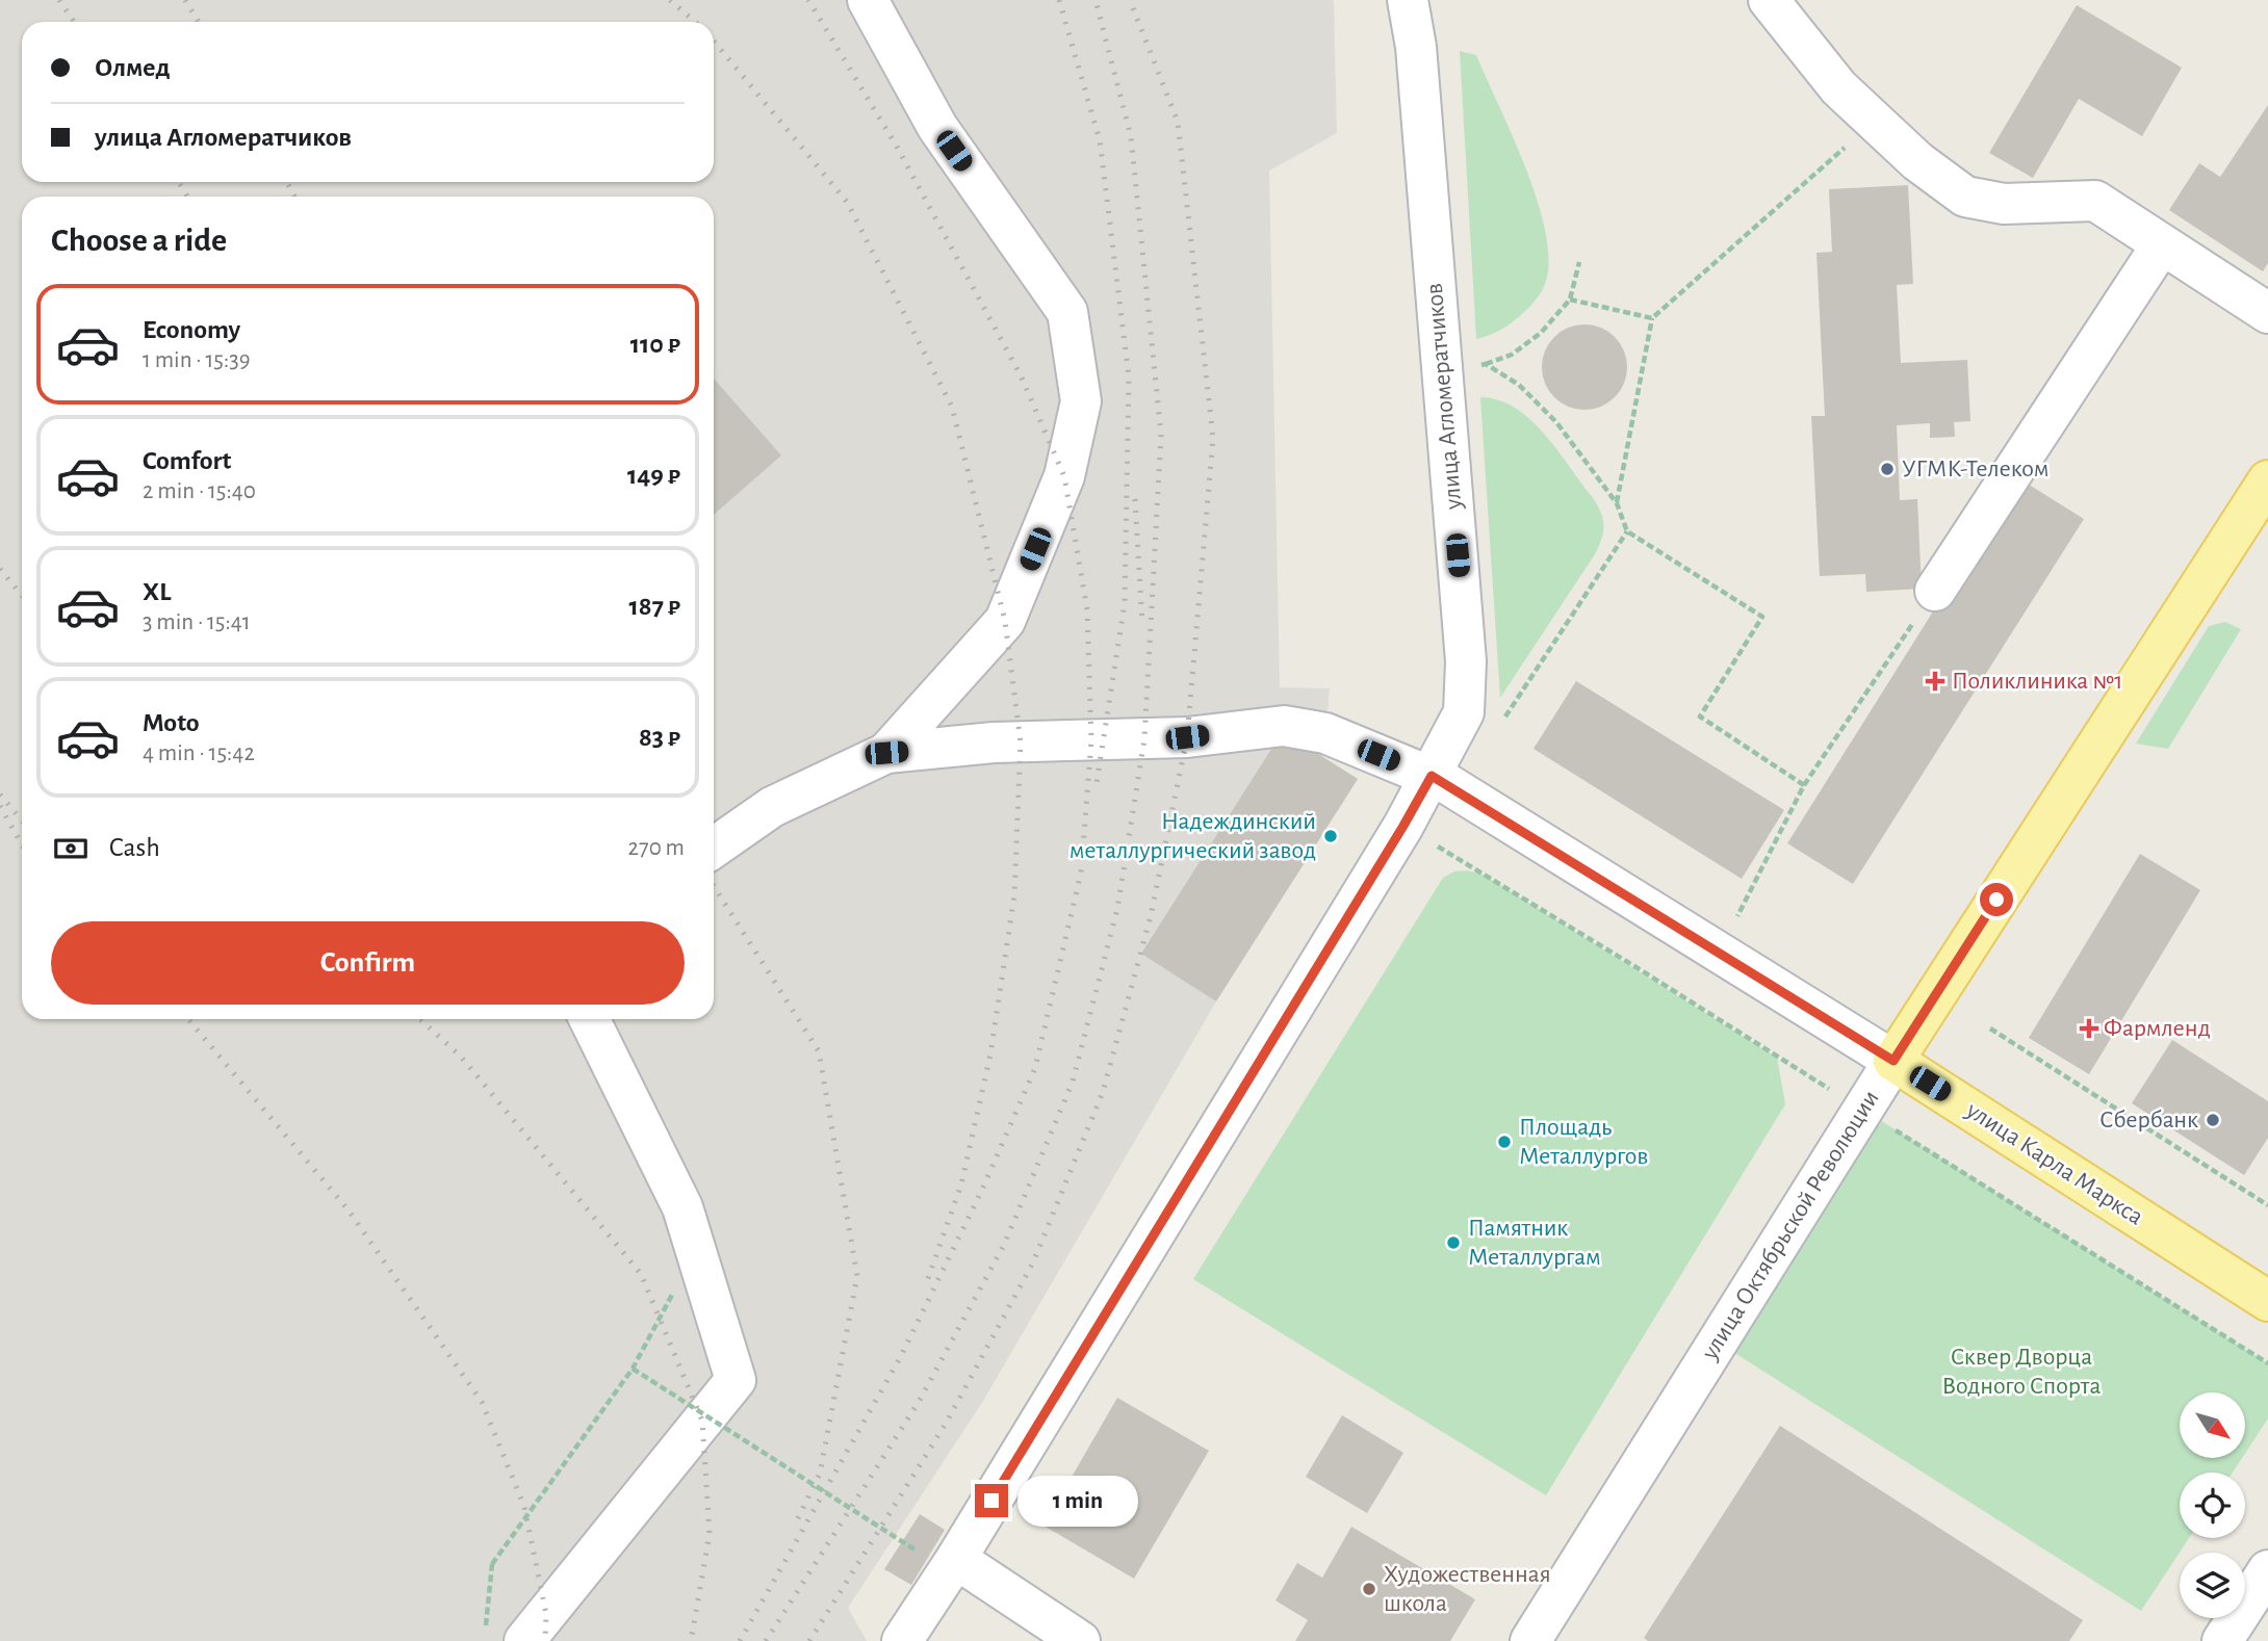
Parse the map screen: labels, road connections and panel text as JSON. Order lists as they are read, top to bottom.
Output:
{
  "streets": {
    "main road": ["улица Карла Маркса", "улица Октябрьской Революции"],
    "street": ["улица Агломератчиков"]
  },
  "crossings": [
    ["улица Агломератчиков", "улица Карла Маркса"],
    ["улица Карла Маркса", "улица Октябрьской Революции"]
  ],
  "parks": ["Сквер Дворца Водного Спорта"],
  "places": {
    "other": [
      "УГМК-Телеком",
      "Надеждинский металлургический завод",
      "Сбербанк",
      "Площадь Металлургов",
      "Памятник Металлургам",
      "Художественная школа"
    ],
    "health": ["Поликлиника №1", "Фармленд"]
  },
  "north": "bottom right",
  "page": {
    "banner": ["Олмед", "улица Агломератчиков"],
    "heading": "Choose a ride",
    "list": [
      {
        "name": "Economy",
        "note": "1 min · 15:39",
        "value": "110 ₽"
      },
      {
        "name": "Comfort",
        "note": "2 min · 15:40",
        "value": "149 ₽"
      },
      {
        "name": "XL",
        "note": "3 min · 15:41",
        "value": "187 ₽"
      },
      {
        "name": "Moto",
        "note": "4 min · 15:42",
        "value": "83 ₽"
      }
    ],
    "pay": ["Cash", "270 m"],
    "buttons": "Confirm",
    "bubble": "1 min"
  }
}
